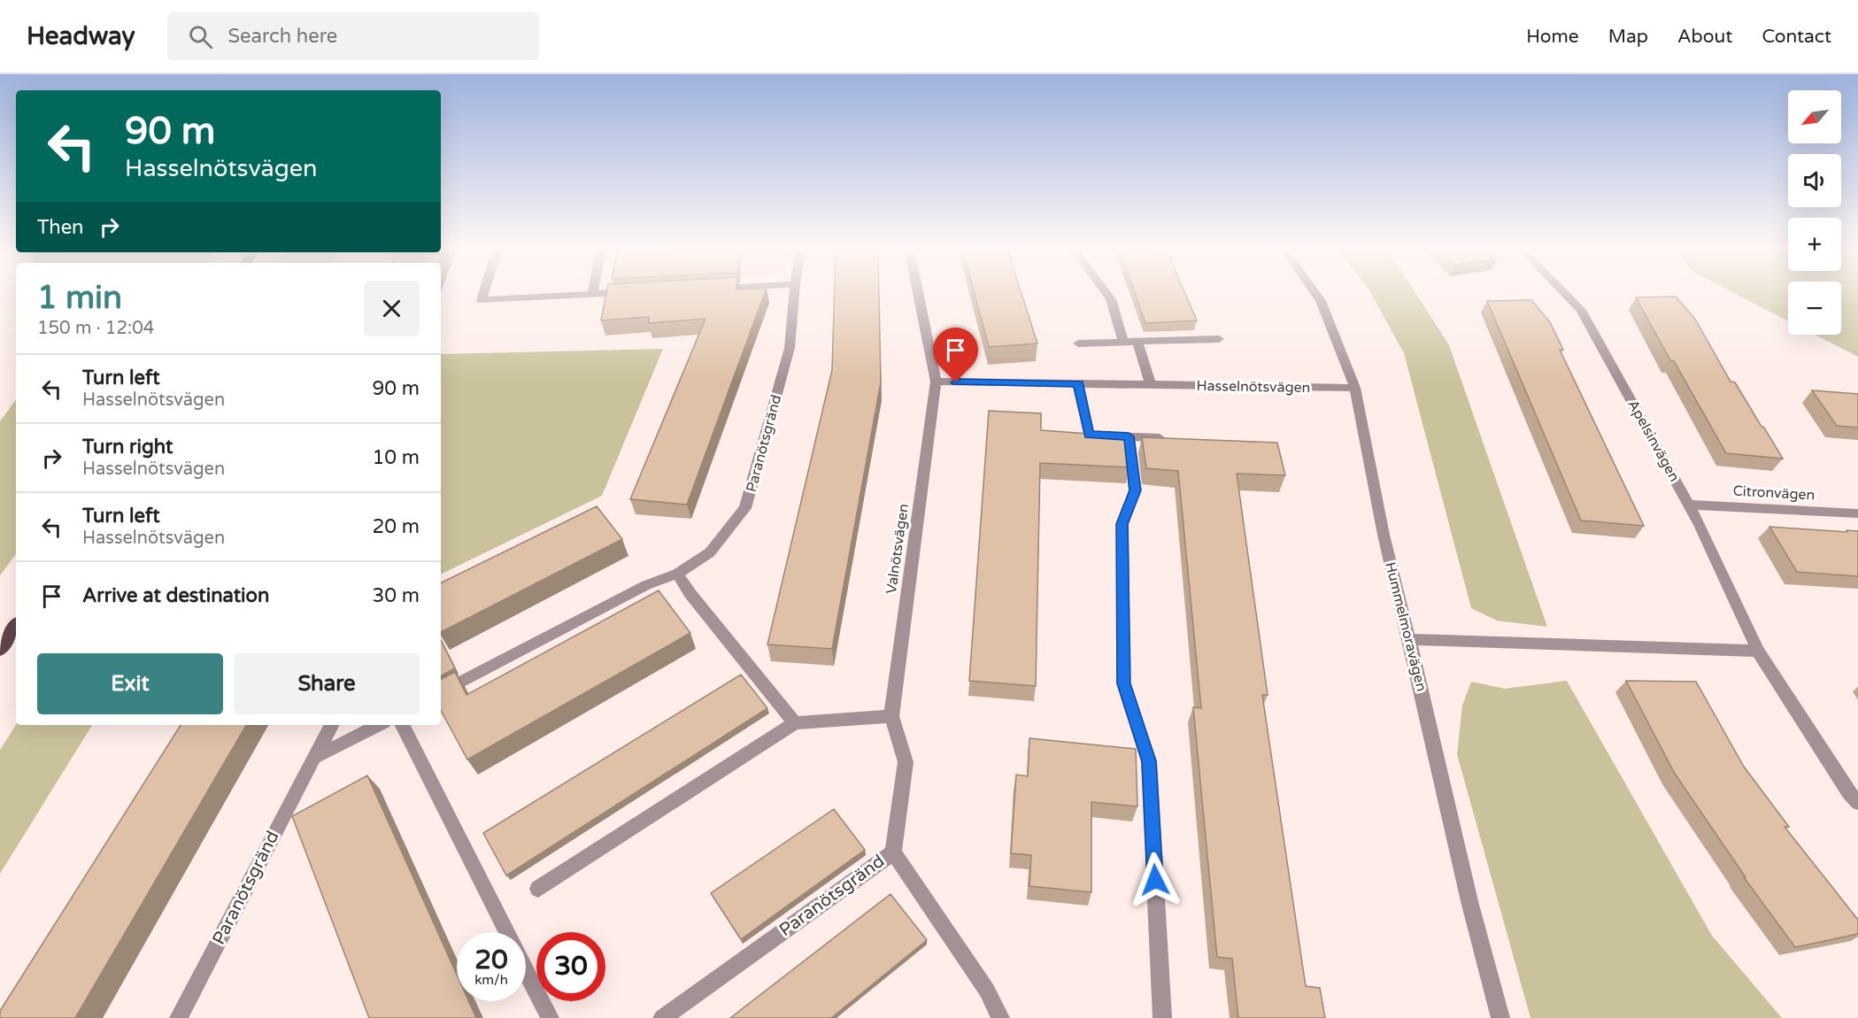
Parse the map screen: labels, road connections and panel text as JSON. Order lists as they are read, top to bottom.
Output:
{
  "streets": {
    "street": [
      "Hasselnötsvägen",
      "Apelsinvägen",
      "Paranötsgränd",
      "Citronvägen",
      "Valnötsvägen",
      "Hummelmoravägen"
    ]
  },
  "crossings": [
    ["Hasselnötsvägen", "Valnötsvägen"],
    ["Hasselnötsvägen", "Hummelmoravägen"],
    ["Apelsinvägen", "Citronvägen"],
    ["Paranötsgränd", "Valnötsvägen"]
  ],
  "north": "bottom left",
  "page": {
    "header": "Headway",
    "search": "Search here",
    "nav": [
      "Home",
      "Map",
      "About",
      "Contact"
    ],
    "map_buttons": ["+", "−"],
    "turn": ["90 m", "Hasselnötsvägen"],
    "then": "Then",
    "heading": ["1 min", "150 m · 12:04"],
    "list": [
      {
        "name": "Turn left",
        "note": "Hasselnötsvägen",
        "value": "90 m"
      },
      {
        "name": "Turn right",
        "note": "Hasselnötsvägen",
        "value": "10 m"
      },
      {
        "name": "Turn left",
        "note": "Hasselnötsvägen",
        "value": "20 m"
      },
      {
        "name": "Arrive at destination",
        "value": "30 m"
      }
    ],
    "buttons": ["Exit", "Share"],
    "speed": "20 km/h",
    "limit": "30"
  }
}
